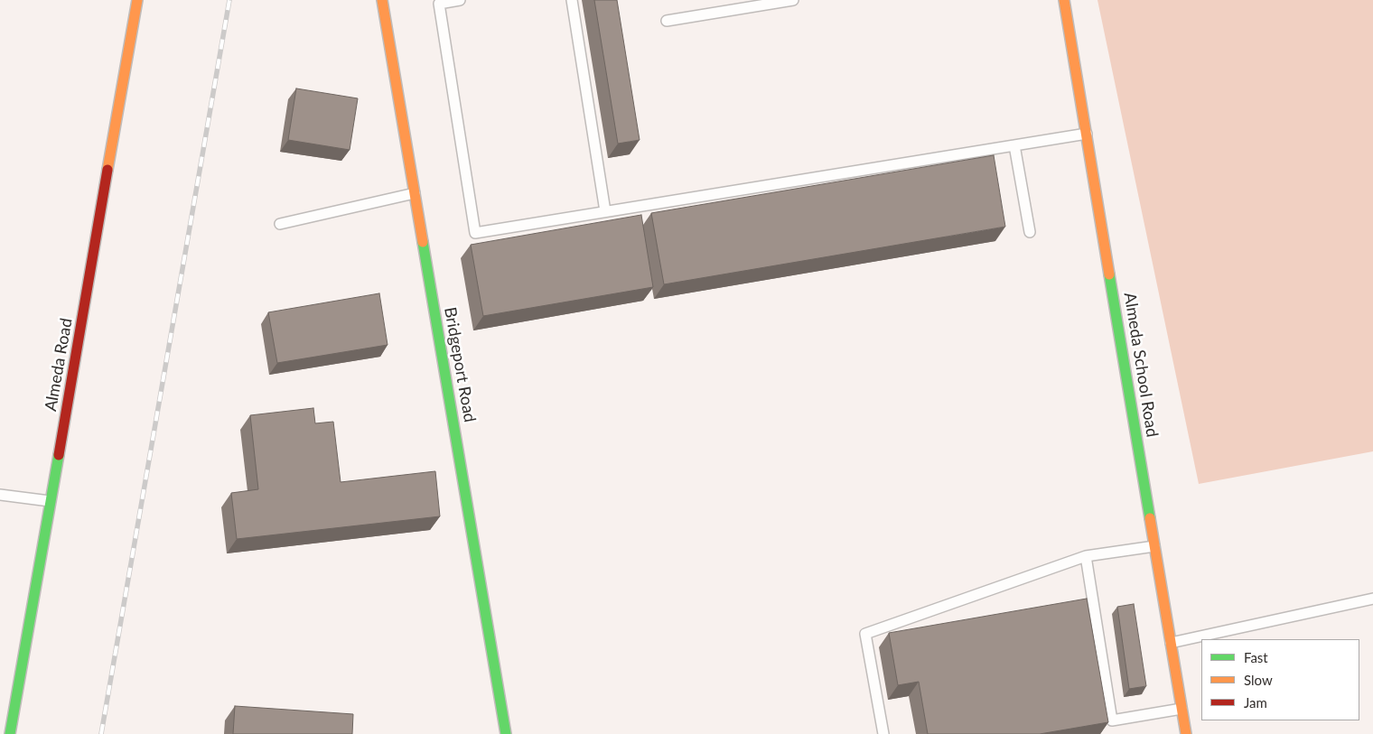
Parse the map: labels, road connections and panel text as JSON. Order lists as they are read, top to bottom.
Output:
{
  "streets": {
    "street": ["Almeda Road", "Bridgeport Road", "Almeda School Road"]
  },
  "legend": ["Fast", "Slow", "Jam"]
}
